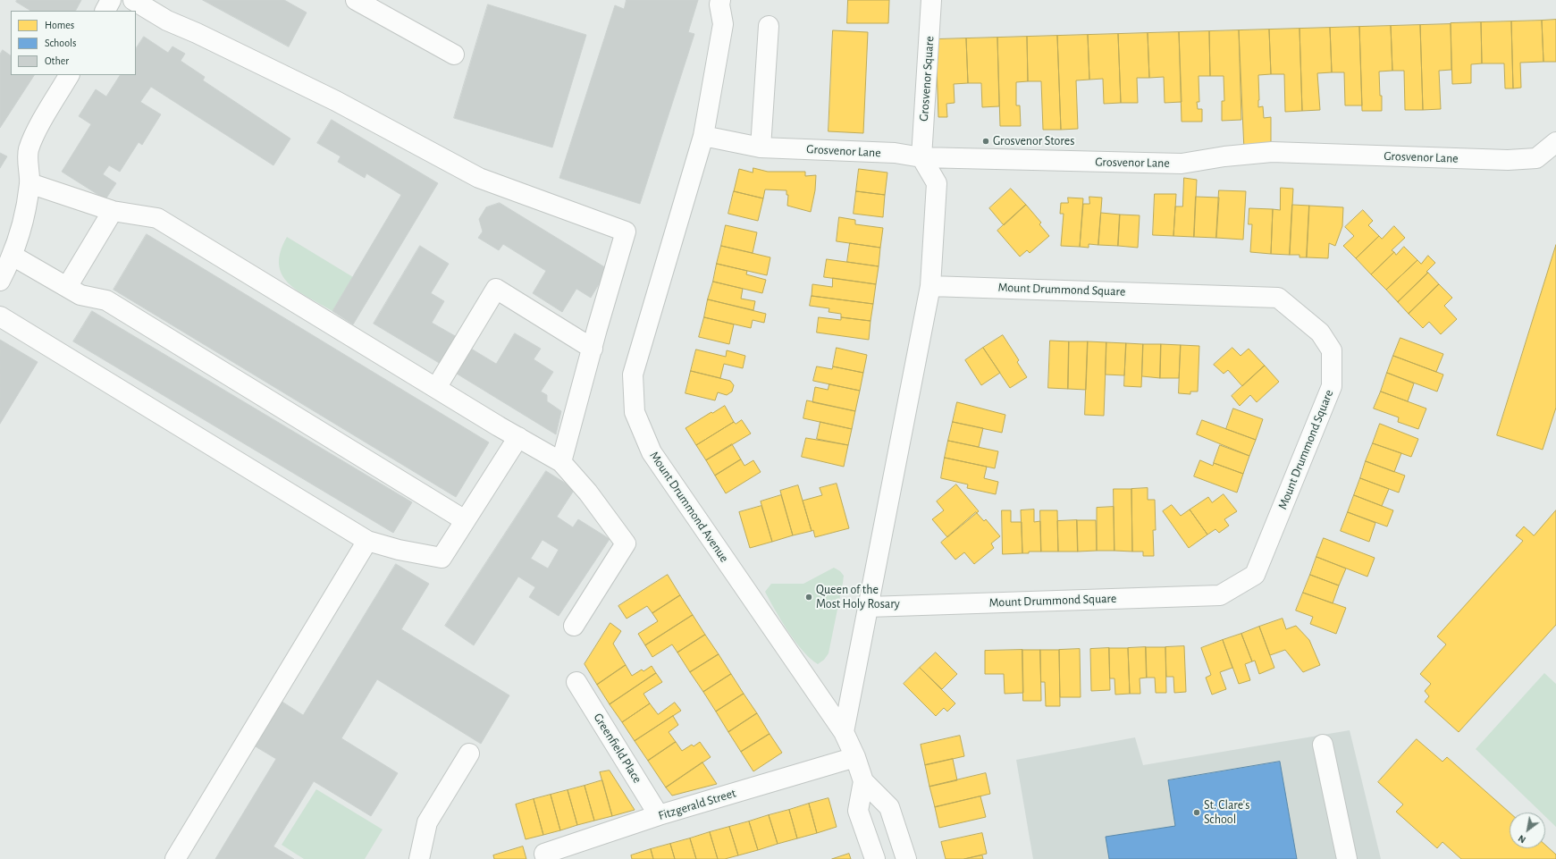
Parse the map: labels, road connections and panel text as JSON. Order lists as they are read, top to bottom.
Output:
{
  "streets": {
    "street": [
      "Grosvenor Square",
      "Grosvenor Lane",
      "Mount Drummond Square",
      "Mount Drummond Avenue",
      "Greenfield Place",
      "Fitzgerald Street"
    ]
  },
  "crossings": [
    ["Grosvenor Square", "Grosvenor Lane"],
    ["Grosvenor Lane", "Mount Drummond Avenue"],
    ["Mount Drummond Avenue", "Fitzgerald Street"],
    ["Greenfield Place", "Fitzgerald Street"]
  ],
  "places": ["Grosvenor Stores", "Queen of the Most Holy Rosary", "St. Clare's School"],
  "legend": ["Homes", "Schools", "Other"],
  "north": "bottom left"
}
